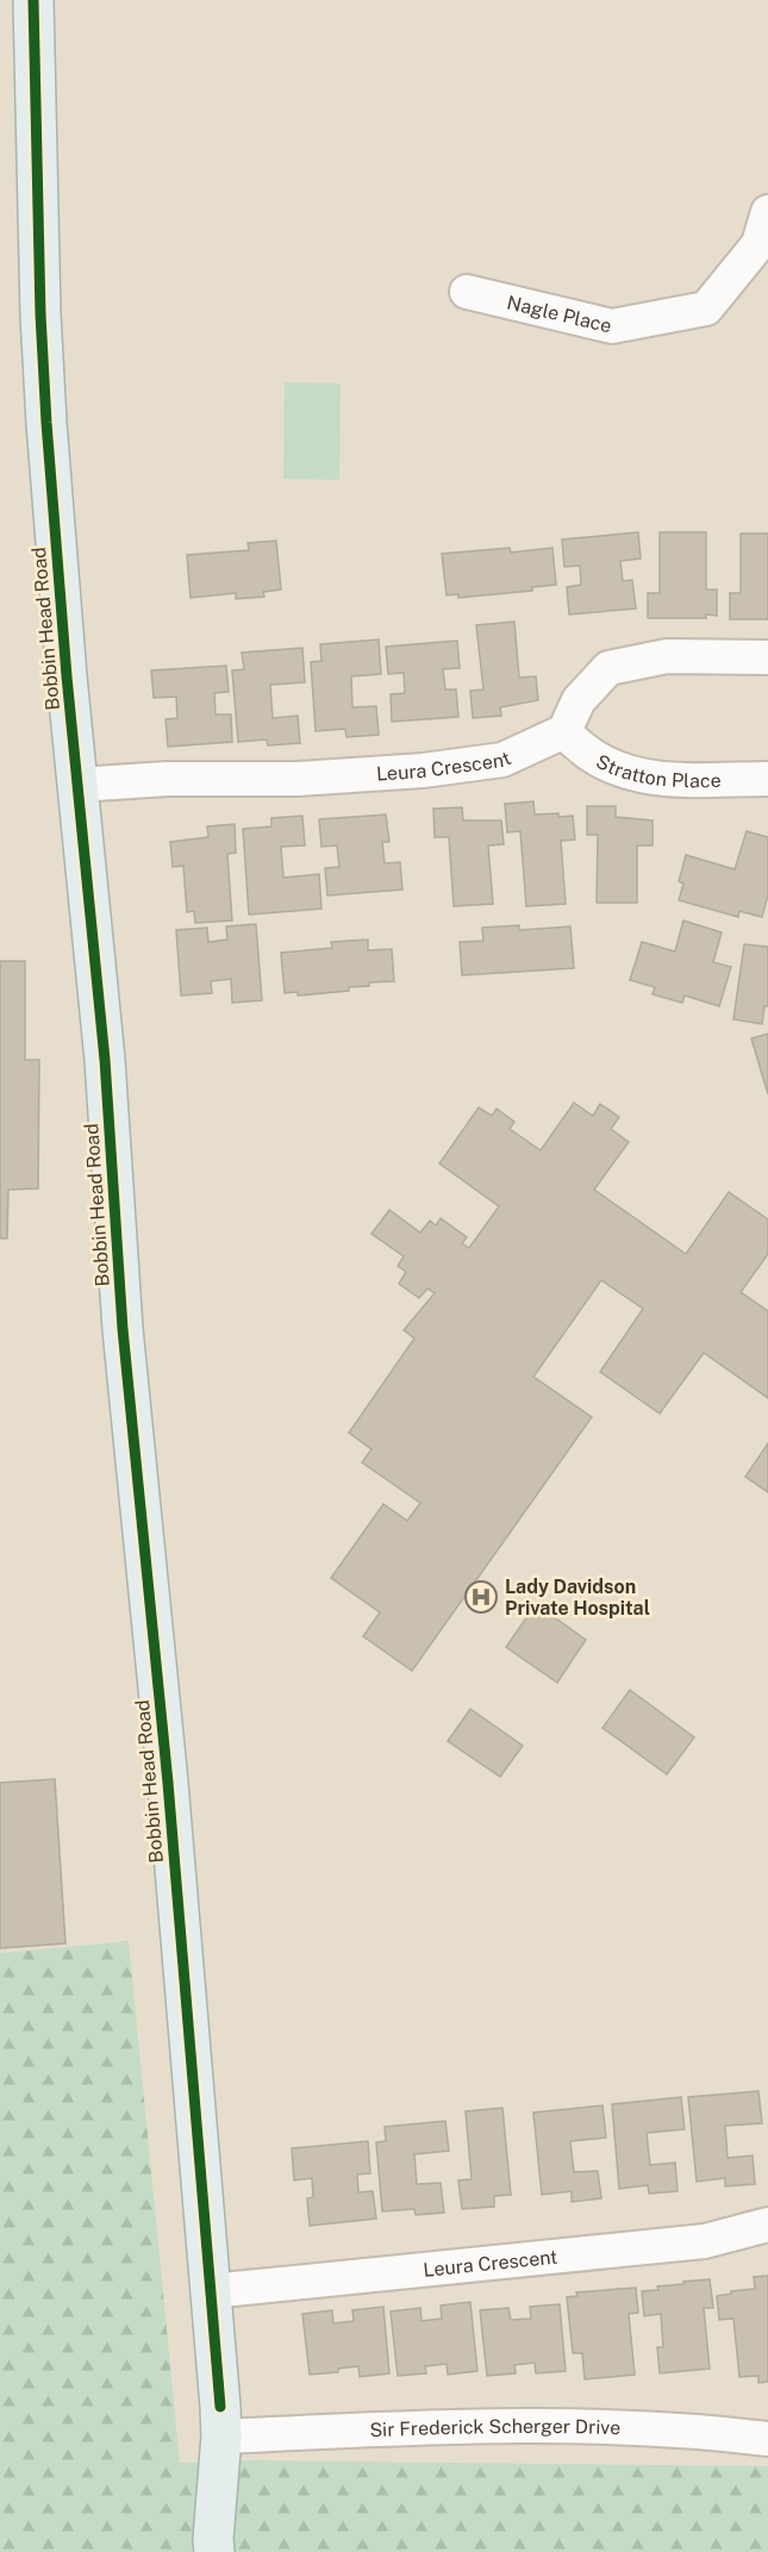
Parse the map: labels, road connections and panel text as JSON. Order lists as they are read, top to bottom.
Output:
{
  "streets": {
    "main road": ["Bobbin Head Road"],
    "street": [
      "Nagle Place",
      "Leura Crescent",
      "Stratton Place",
      "Sir Frederick Scherger Drive"
    ]
  },
  "crossings": [
    ["Bobbin Head Road", "Leura Crescent"],
    ["Bobbin Head Road", "Sir Frederick Scherger Drive"],
    ["Leura Crescent", "Stratton Place"]
  ],
  "places": {
    "hospital": ["Lady Davidson Private Hospital"]
  }
}
